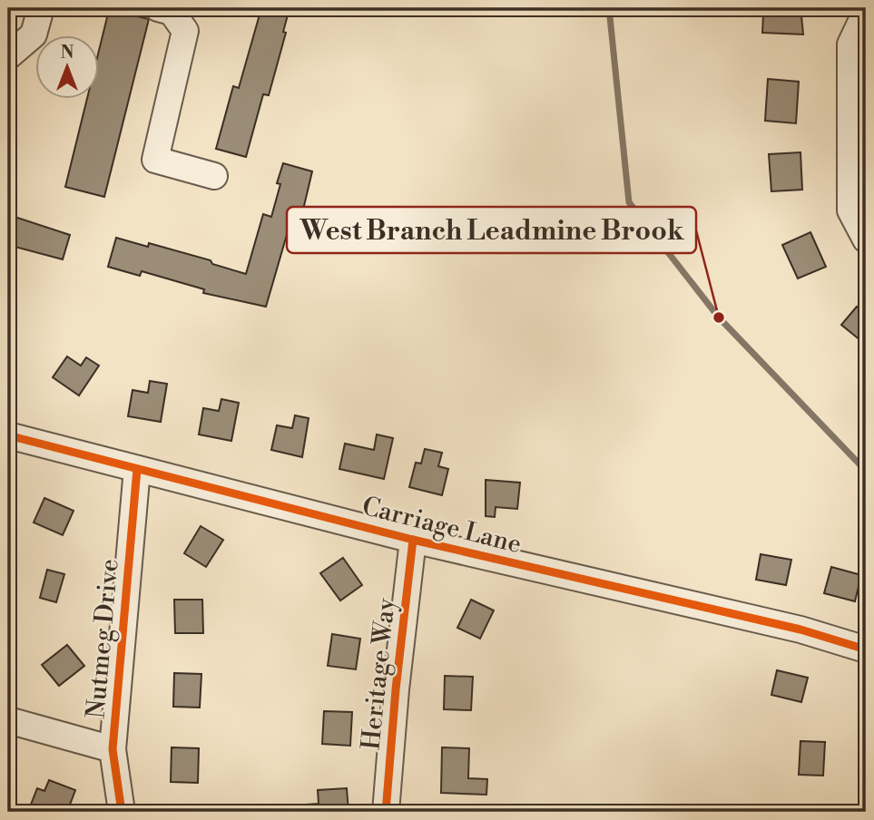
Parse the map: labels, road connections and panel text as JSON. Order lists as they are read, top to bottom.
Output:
{
  "streets": {
    "street": ["Carriage Lane", "Nutmeg Drive", "Heritage Way"]
  },
  "crossings": [
    ["Carriage Lane", "Nutmeg Drive"],
    ["Carriage Lane", "Heritage Way"]
  ],
  "places": ["West Branch Leadmine Brook"],
  "north": "top"
}
